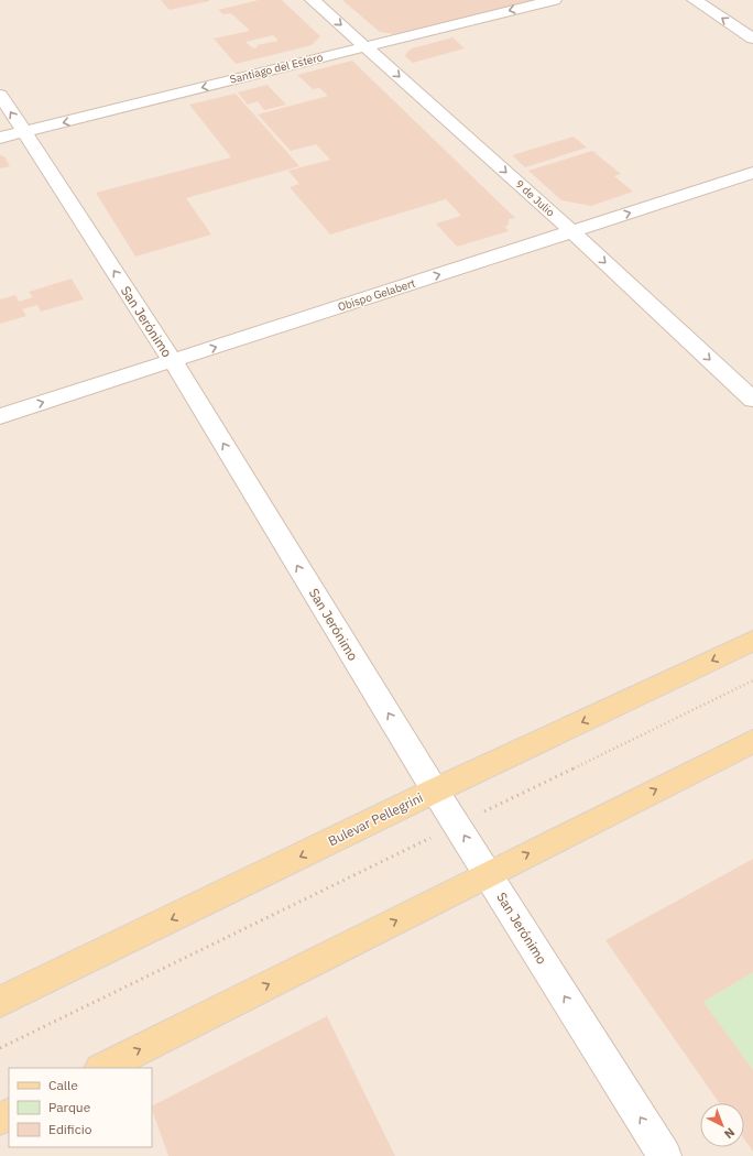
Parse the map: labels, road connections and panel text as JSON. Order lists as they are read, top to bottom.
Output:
{
  "streets": {
    "main road": ["Bulevar Pellegrini"],
    "street": [
      "Santiago del Estero",
      "9 de Julio",
      "Obispo Gelabert",
      "San Jerónimo"
    ]
  },
  "crossings": [
    ["Santiago del Estero", "9 de Julio"],
    ["Santiago del Estero", "San Jerónimo"],
    ["9 de Julio", "Obispo Gelabert"],
    ["Obispo Gelabert", "San Jerónimo"],
    ["San Jerónimo", "Bulevar Pellegrini"]
  ],
  "one_way": [
    "Santiago del Estero",
    "9 de Julio",
    "Obispo Gelabert",
    "San Jerónimo"
  ],
  "legend": ["Calle", "Parque", "Edificio"],
  "north": "bottom right"
}
